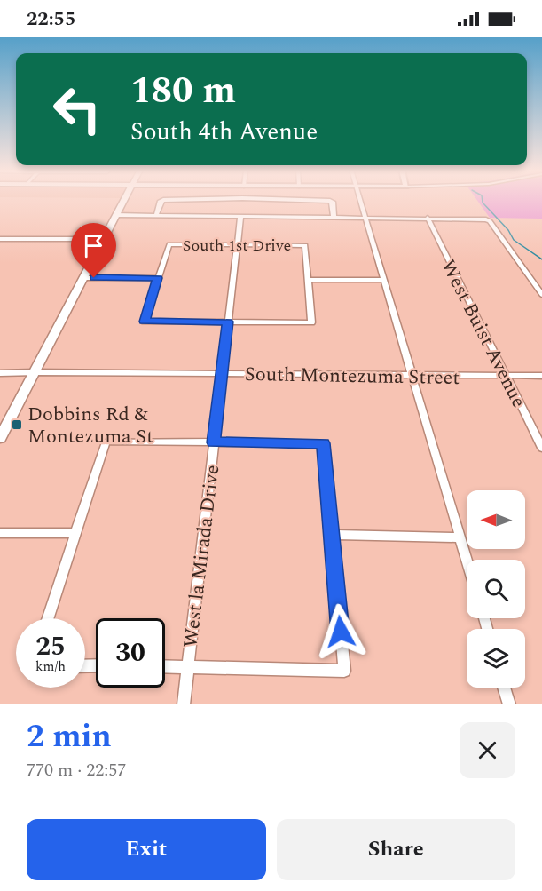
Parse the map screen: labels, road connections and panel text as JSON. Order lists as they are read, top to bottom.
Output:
{
  "streets": {
    "street": [
      "South 1st Drive",
      "West Buist Avenue",
      "South Montezuma Street",
      "West la Mirada Drive"
    ]
  },
  "crossings": [
    ["South 1st Drive", "West la Mirada Drive"],
    ["West Buist Avenue", "South Montezuma Street"],
    ["South Montezuma Street", "West la Mirada Drive"]
  ],
  "places": {
    "transit": ["Dobbins Rd & Montezuma St"]
  },
  "north": "left",
  "page": {
    "status": "22:55",
    "turn": ["180 m", "South 4th Avenue"],
    "speed": "25 km/h",
    "limit": "30",
    "heading": ["2 min", "770 m · 22:57"],
    "buttons": ["Exit", "Share"]
  }
}
